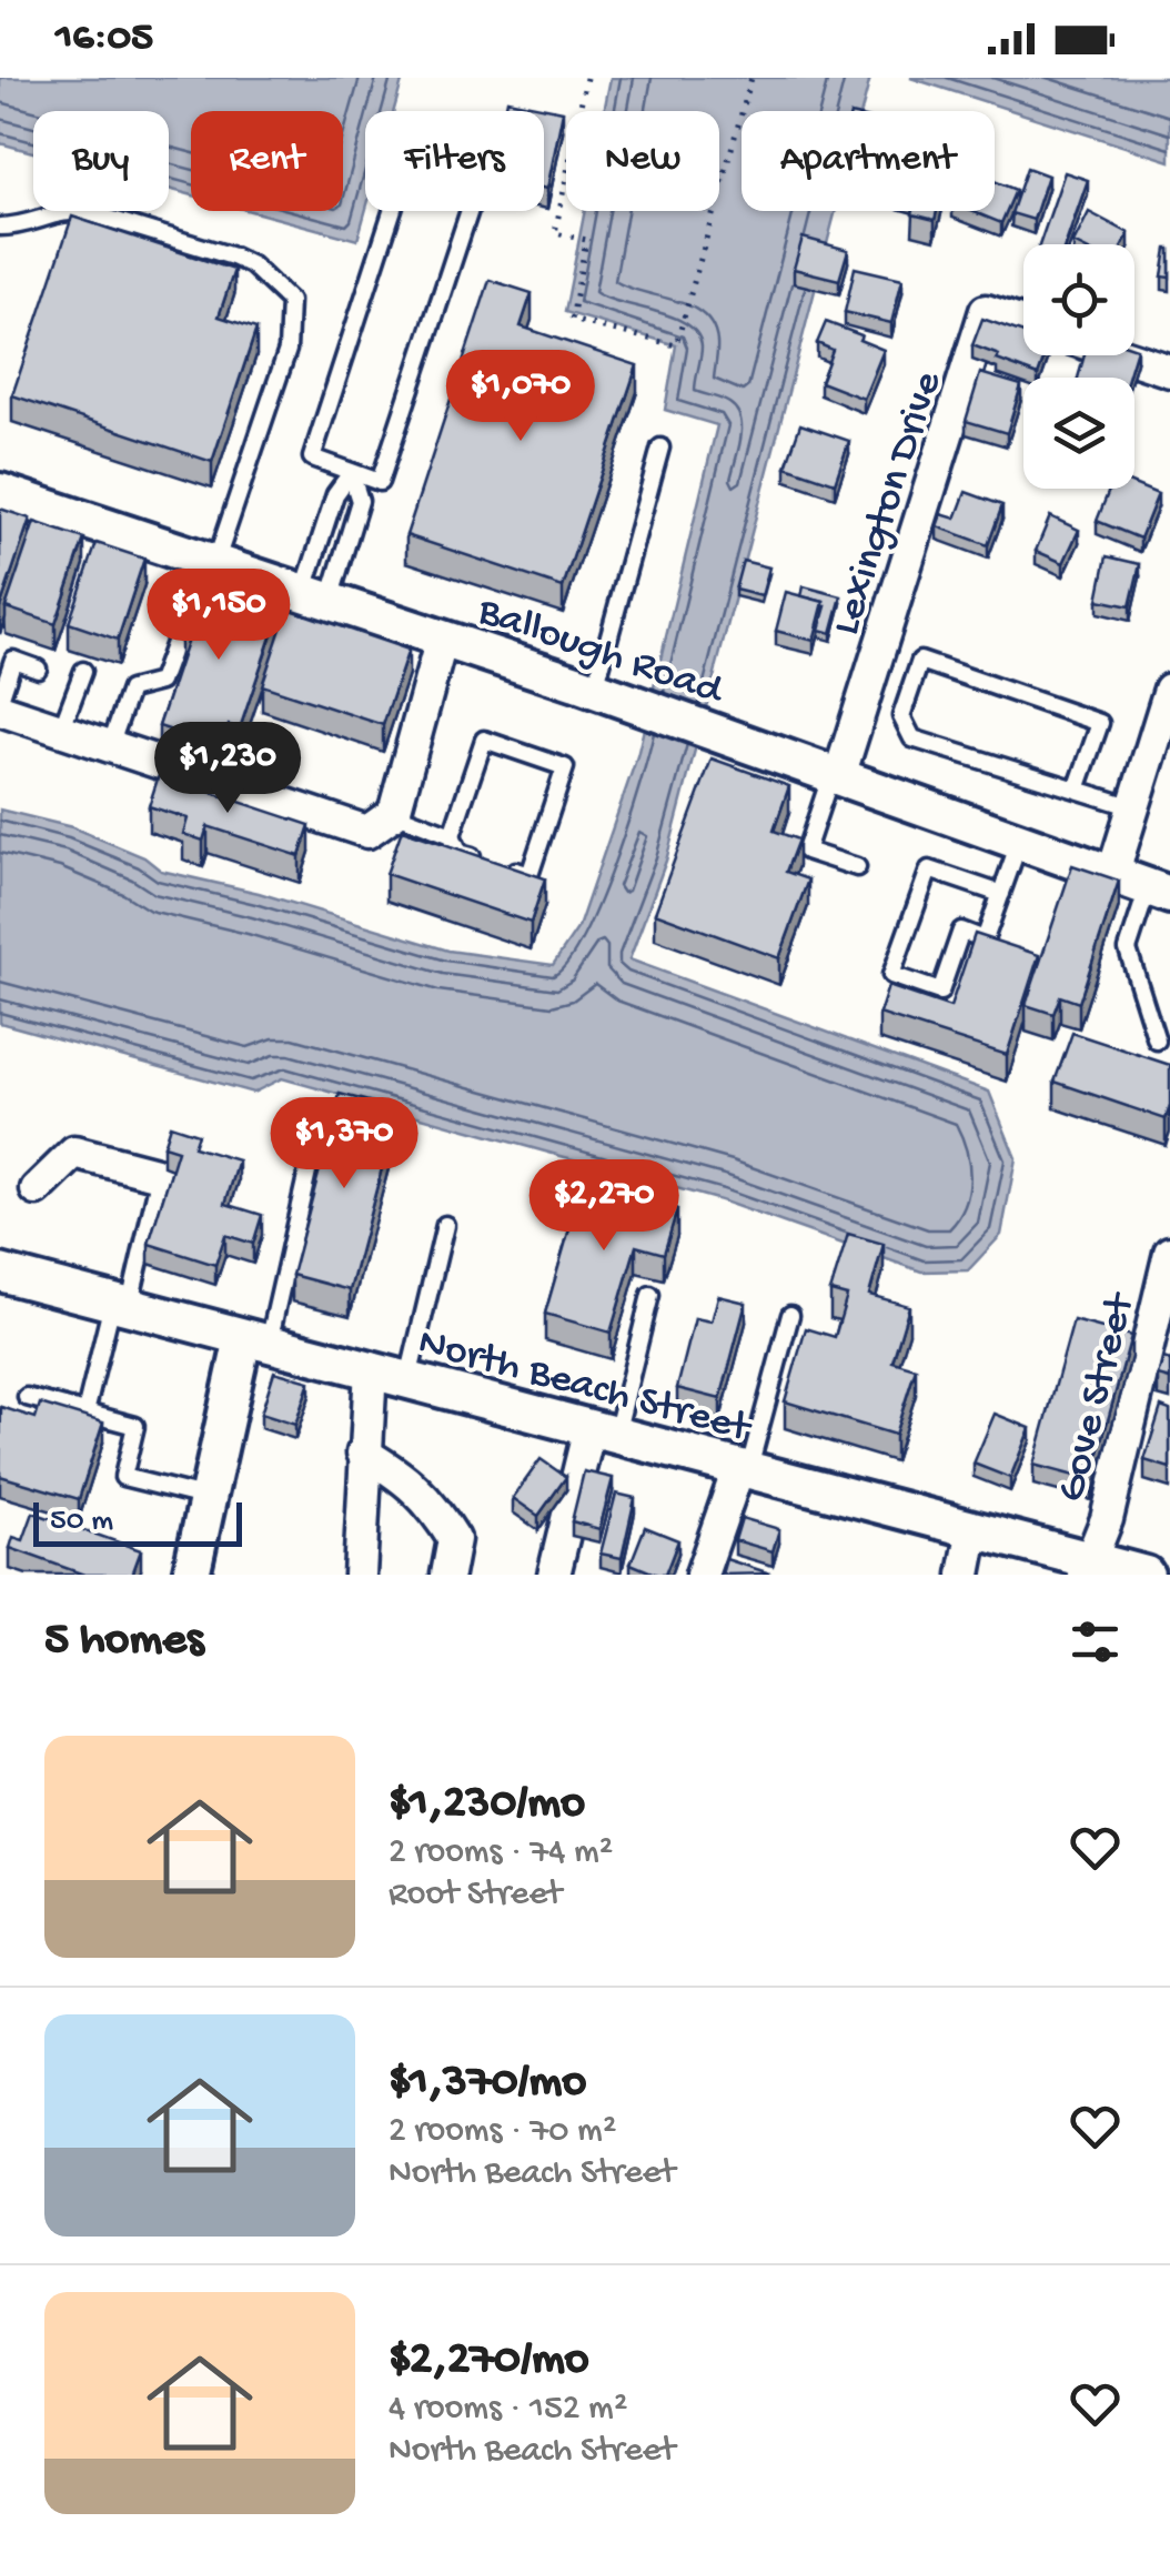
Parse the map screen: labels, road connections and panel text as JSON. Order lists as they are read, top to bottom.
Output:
{
  "streets": {
    "street": [
      "Lexington Drive",
      "Ballough Road",
      "North Beach Street",
      "Gove Street"
    ]
  },
  "crossings": [
    ["Lexington Drive", "Ballough Road"],
    ["North Beach Street", "Gove Street"]
  ],
  "scale_bar": "50 m",
  "page": {
    "status": "16:05",
    "chip": [
      "Buy",
      "Rent",
      "Filters",
      "New",
      "Apartment"
    ],
    "price": [
      "$1,070",
      "$1,150",
      "$1,230",
      "$1,370",
      "$2,270"
    ],
    "scale": "50 m",
    "heading": "5 homes",
    "list": [
      {
        "name": "$1,230/mo",
        "note": "2 rooms · 74 m² · Root Street"
      },
      {
        "name": "$1,370/mo",
        "note": "2 rooms · 70 m² · North Beach Street"
      },
      {
        "name": "$2,270/mo",
        "note": "4 rooms · 152 m² · North Beach Street"
      }
    ]
  }
}
